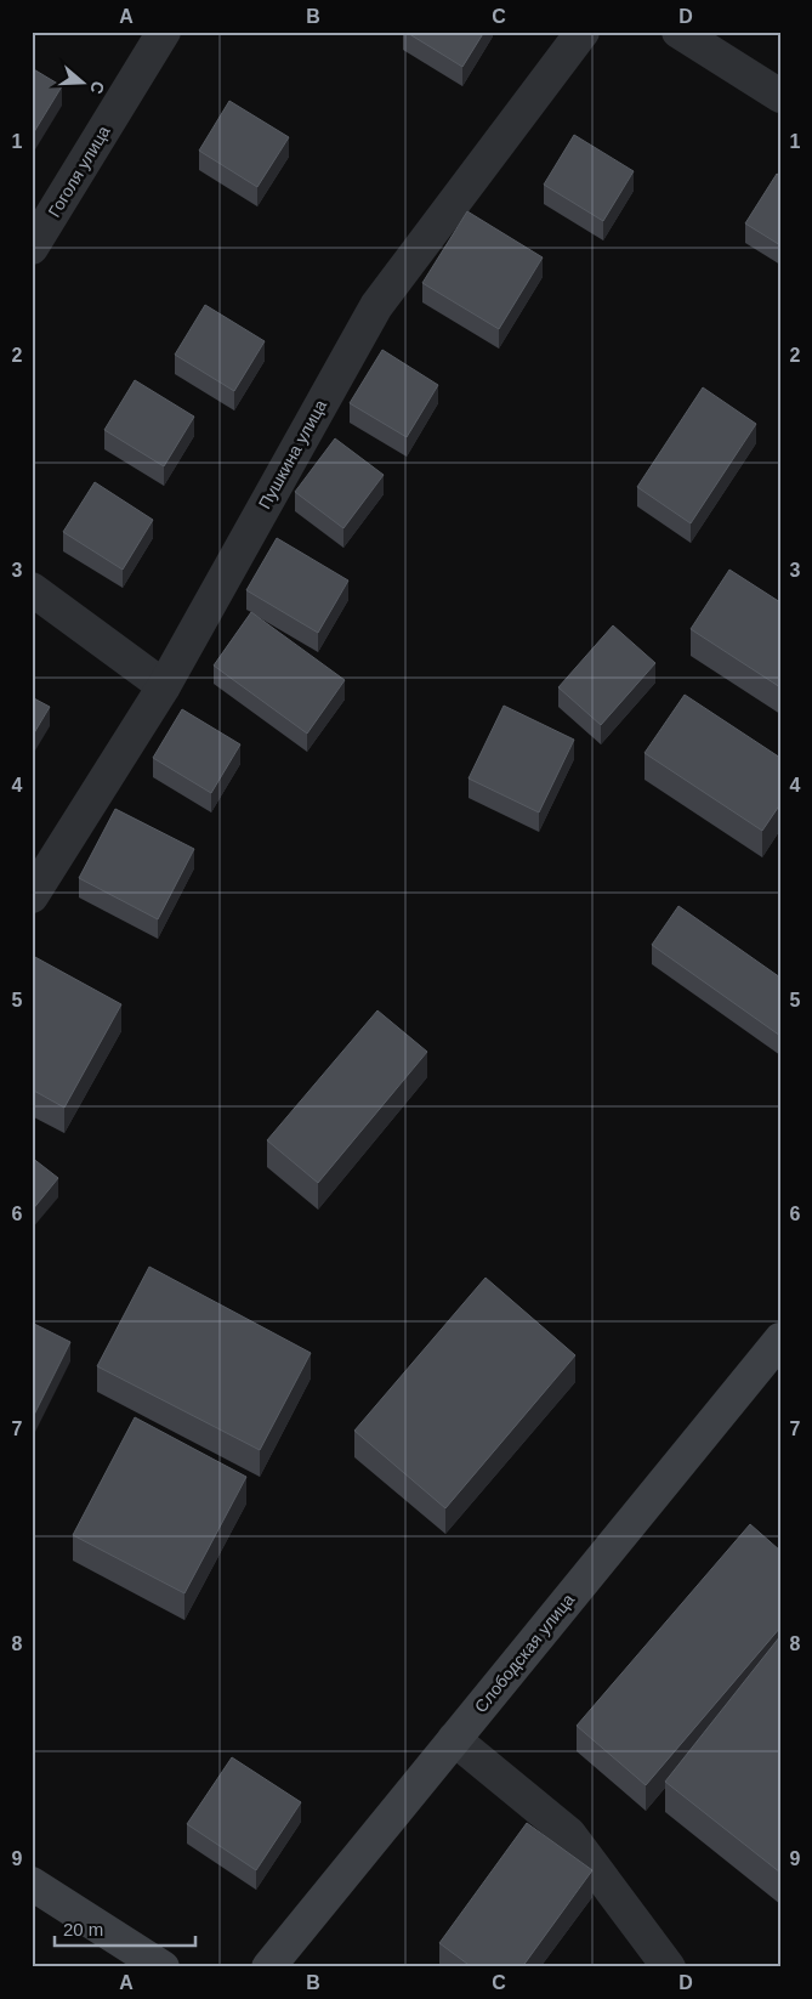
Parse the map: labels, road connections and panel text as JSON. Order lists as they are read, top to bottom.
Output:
{
  "streets": {
    "street": ["Гоголя улица", "Пушкина улица", "Слободская улица"]
  },
  "scale_bar": "20 m",
  "north": "right",
  "grid": {
    "columns": [
      "A",
      "B",
      "C",
      "D"
    ],
    "rows": [
      "1",
      "2",
      "3",
      "4",
      "5",
      "6",
      "7",
      "8",
      "9"
    ]
  }
}
